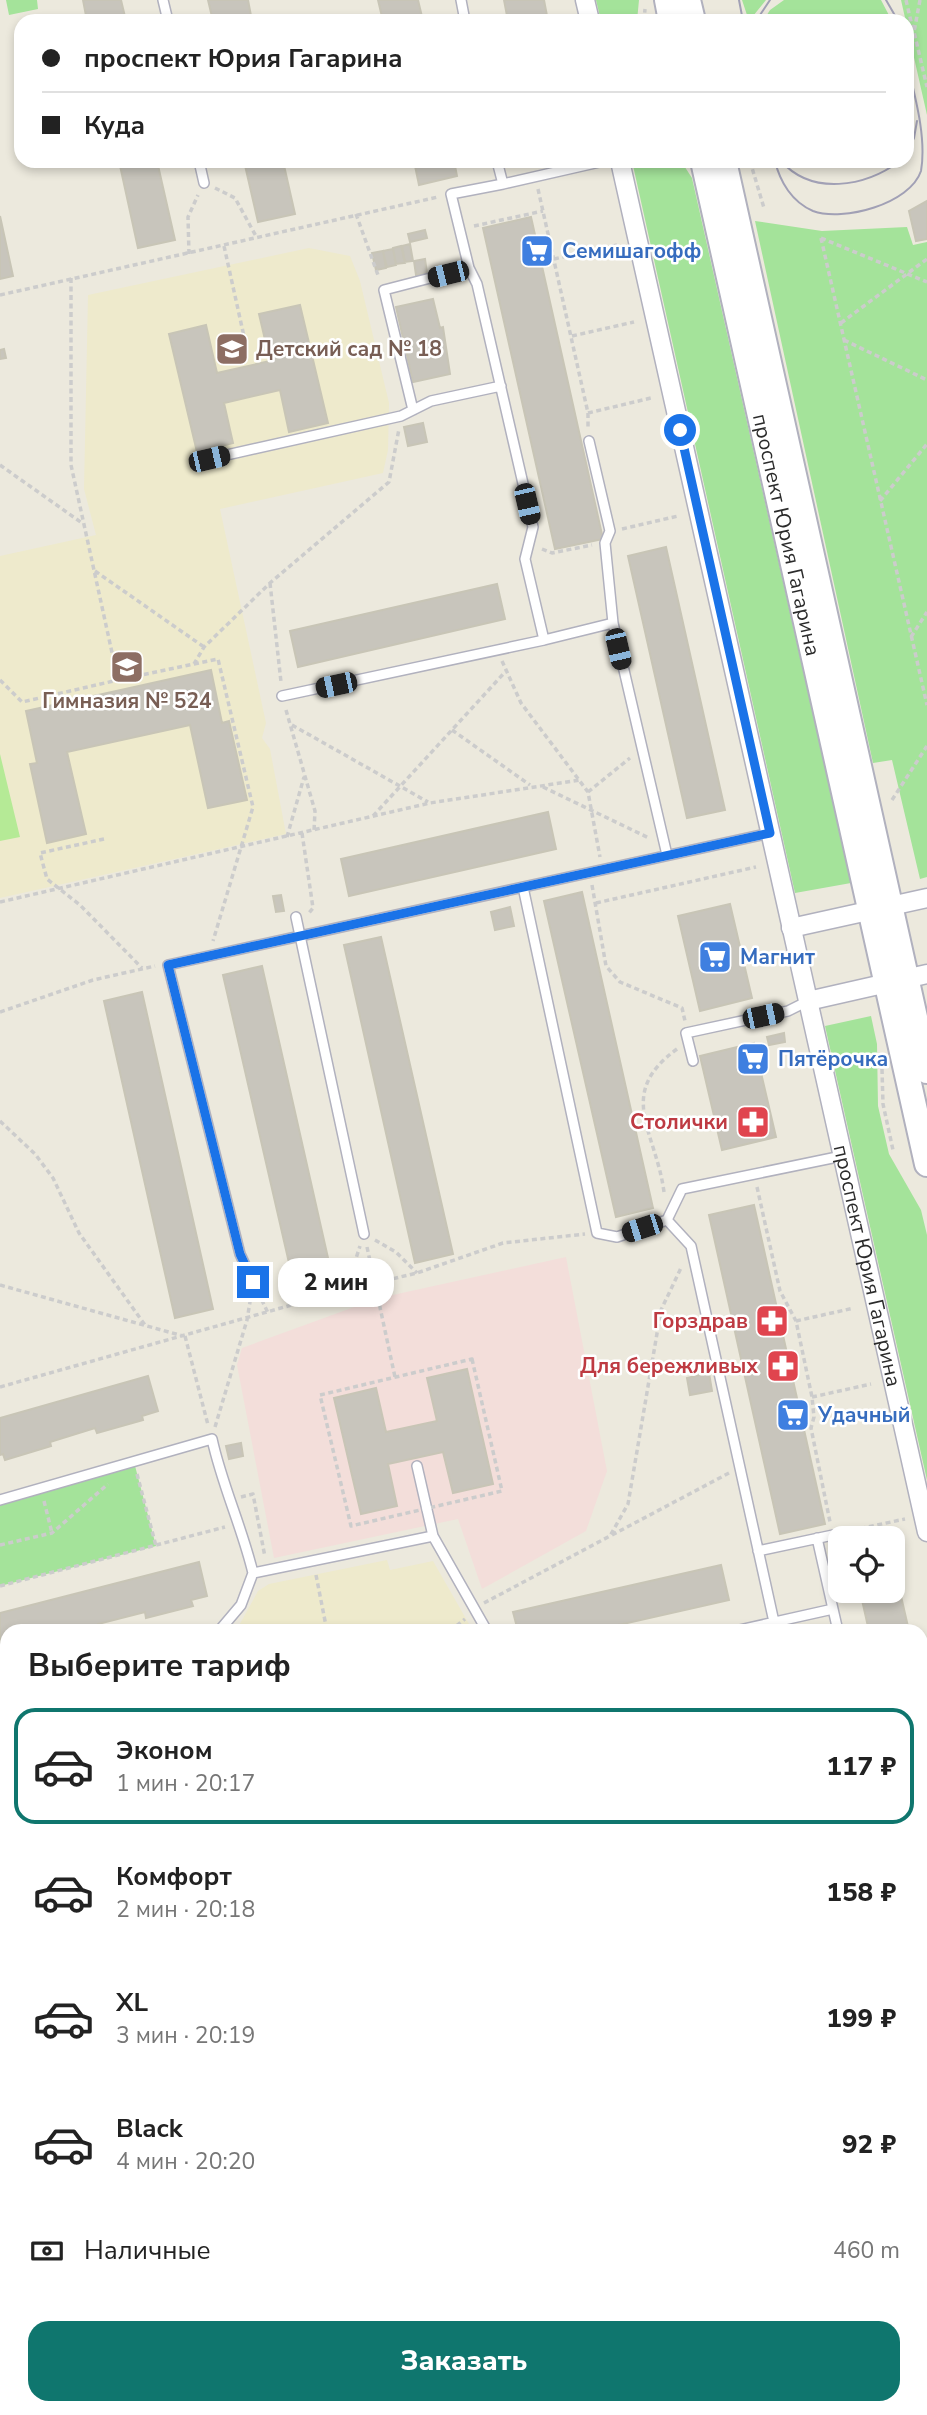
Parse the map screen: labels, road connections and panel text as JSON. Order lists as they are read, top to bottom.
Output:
{
  "streets": {
    "main road": ["проспект Юрия Гагарина"]
  },
  "places": {
    "supermarket": [
      "Семишагофф",
      "Магнит",
      "Пятёрочка",
      "Удачный"
    ],
    "school or university": ["Детский сад № 18", "Гимназия № 524"],
    "pharmacy": ["Столички", "Горздрав", "Для бережливых"]
  },
  "page": {
    "banner": ["проспект Юрия Гагарина", "Куда"],
    "bubble": "2 мин",
    "heading": "Выберите тариф",
    "list": [
      {
        "name": "Эконом",
        "note": "1 мин · 20:17",
        "value": "117 ₽"
      },
      {
        "name": "Комфорт",
        "note": "2 мин · 20:18",
        "value": "158 ₽"
      },
      {
        "name": "XL",
        "note": "3 мин · 20:19",
        "value": "199 ₽"
      },
      {
        "name": "Black",
        "note": "4 мин · 20:20",
        "value": "92 ₽"
      }
    ],
    "pay": ["Наличные", "460 m"],
    "buttons": "Заказать"
  }
}
